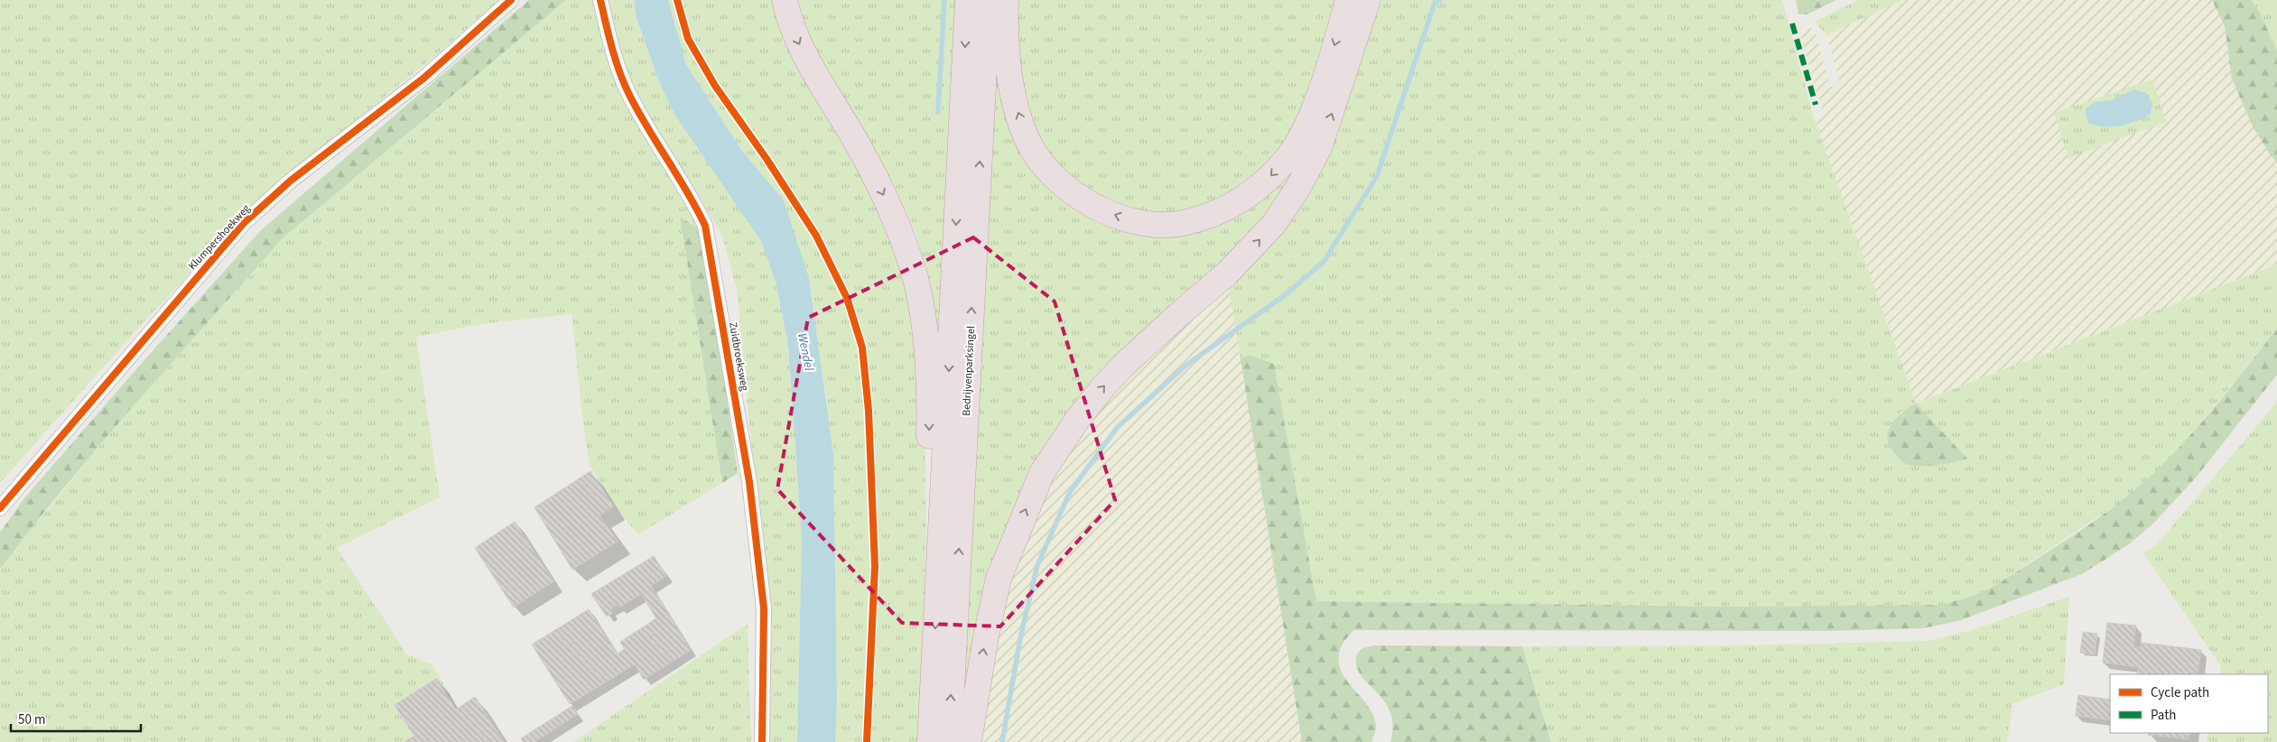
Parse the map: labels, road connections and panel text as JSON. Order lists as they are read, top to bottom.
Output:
{
  "streets": {
    "highway": ["Bedrijvenparksingel"],
    "street": ["Klumpershoekweg", "Zuidbroeksweg"]
  },
  "water": ["Wendel"],
  "legend": ["Cycle path", "Path"],
  "scale_bar": "50 m"
}
